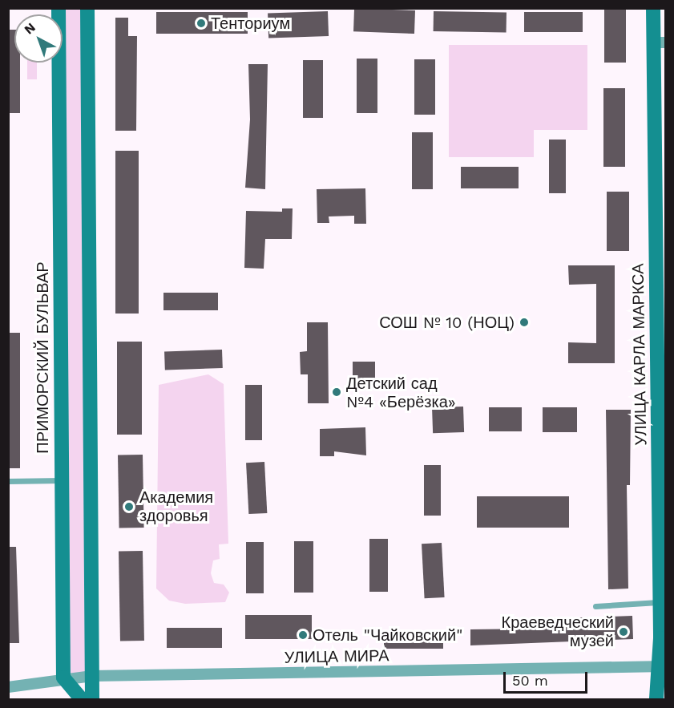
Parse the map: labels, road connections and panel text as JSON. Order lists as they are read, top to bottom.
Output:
{
  "streets": {
    "street": ["УЛИЦА КАРЛА МАРКСА", "ПРИМОРСКИЙ БУЛЬВАР", "УЛИЦА МИРА"]
  },
  "crossings": [
    ["УЛИЦА КАРЛА МАРКСА", "УЛИЦА МИРА"],
    ["ПРИМОРСКИЙ БУЛЬВАР", "УЛИЦА МИРА"]
  ],
  "places": [
    "Тенториум",
    "СОШ № 10 (НОЦ)",
    "Детский сад №4 «Берёзка»",
    "Академия здоровья",
    "Краеведческий музей",
    "Отель \"Чайковский\""
  ],
  "scale_bar": "50 m",
  "north": "top left"
}
